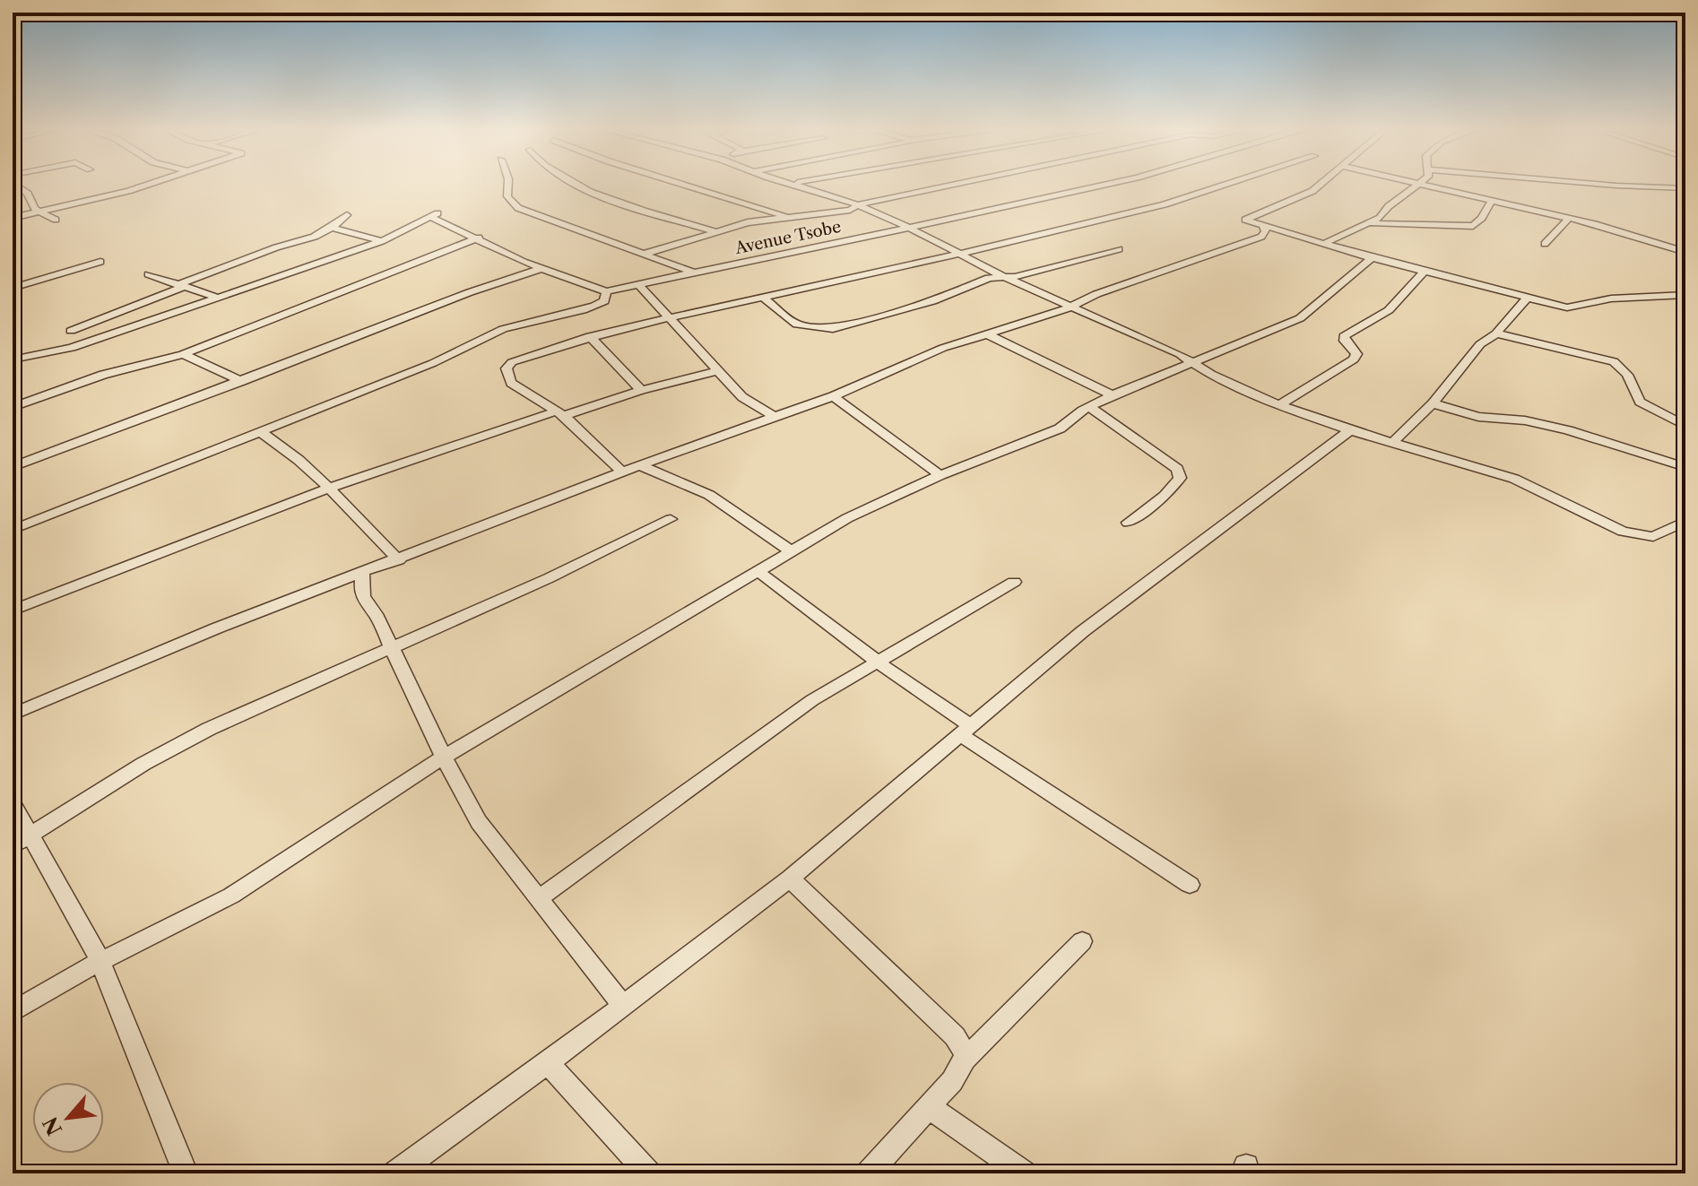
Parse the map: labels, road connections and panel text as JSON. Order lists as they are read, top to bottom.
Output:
{
  "streets": {
    "street": ["Avenue Tsobe"]
  },
  "north": "bottom left"
}
